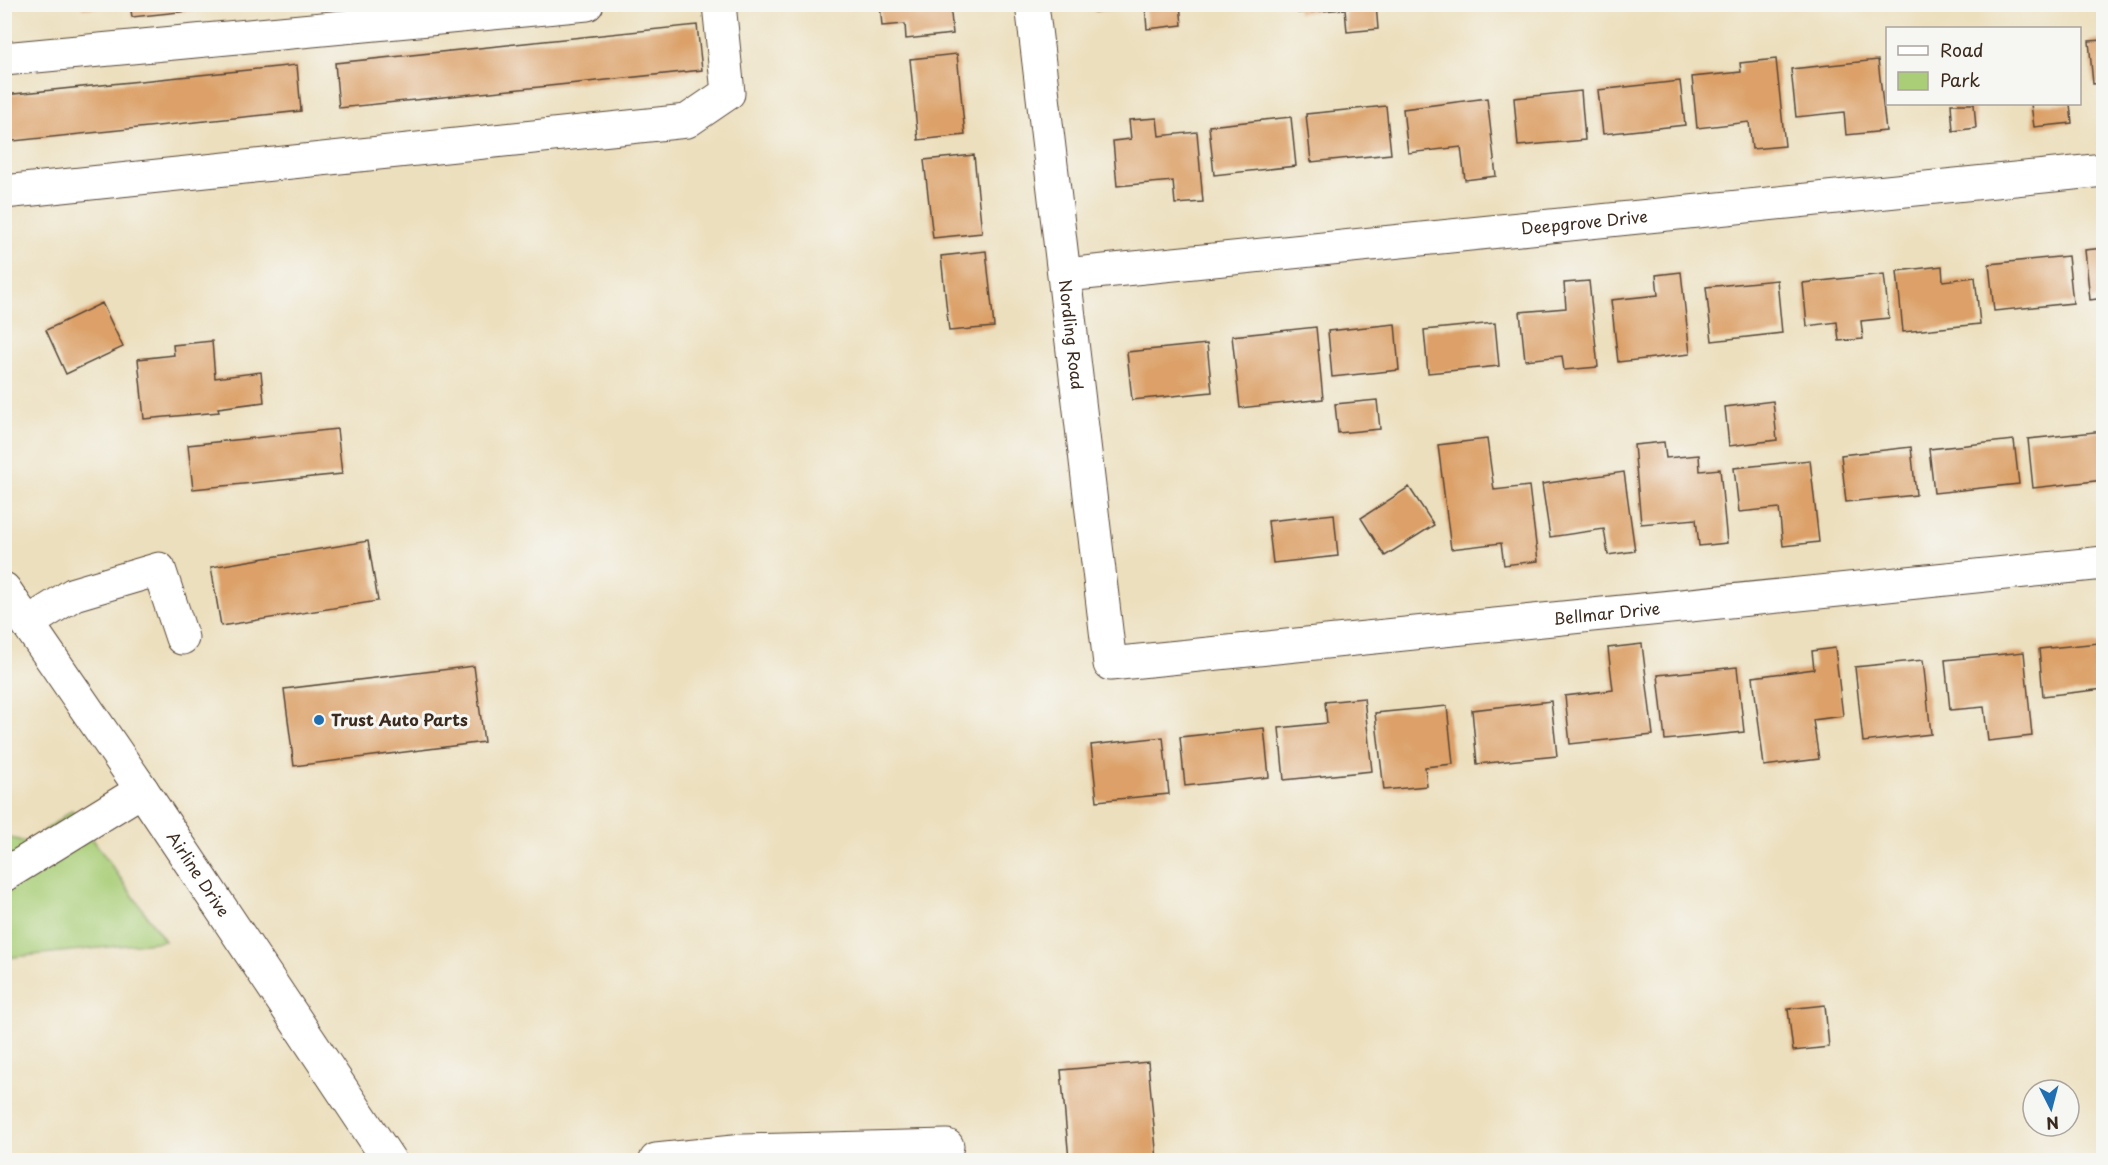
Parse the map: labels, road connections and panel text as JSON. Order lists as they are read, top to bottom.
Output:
{
  "streets": {
    "street": [
      "Deepgrove Drive",
      "Nordling Road",
      "Bellmar Drive",
      "Airline Drive"
    ]
  },
  "crossings": [
    ["Deepgrove Drive", "Nordling Road"],
    ["Nordling Road", "Bellmar Drive"]
  ],
  "places": ["Trust Auto Parts"],
  "legend": ["Road", "Park"],
  "north": "bottom"
}
